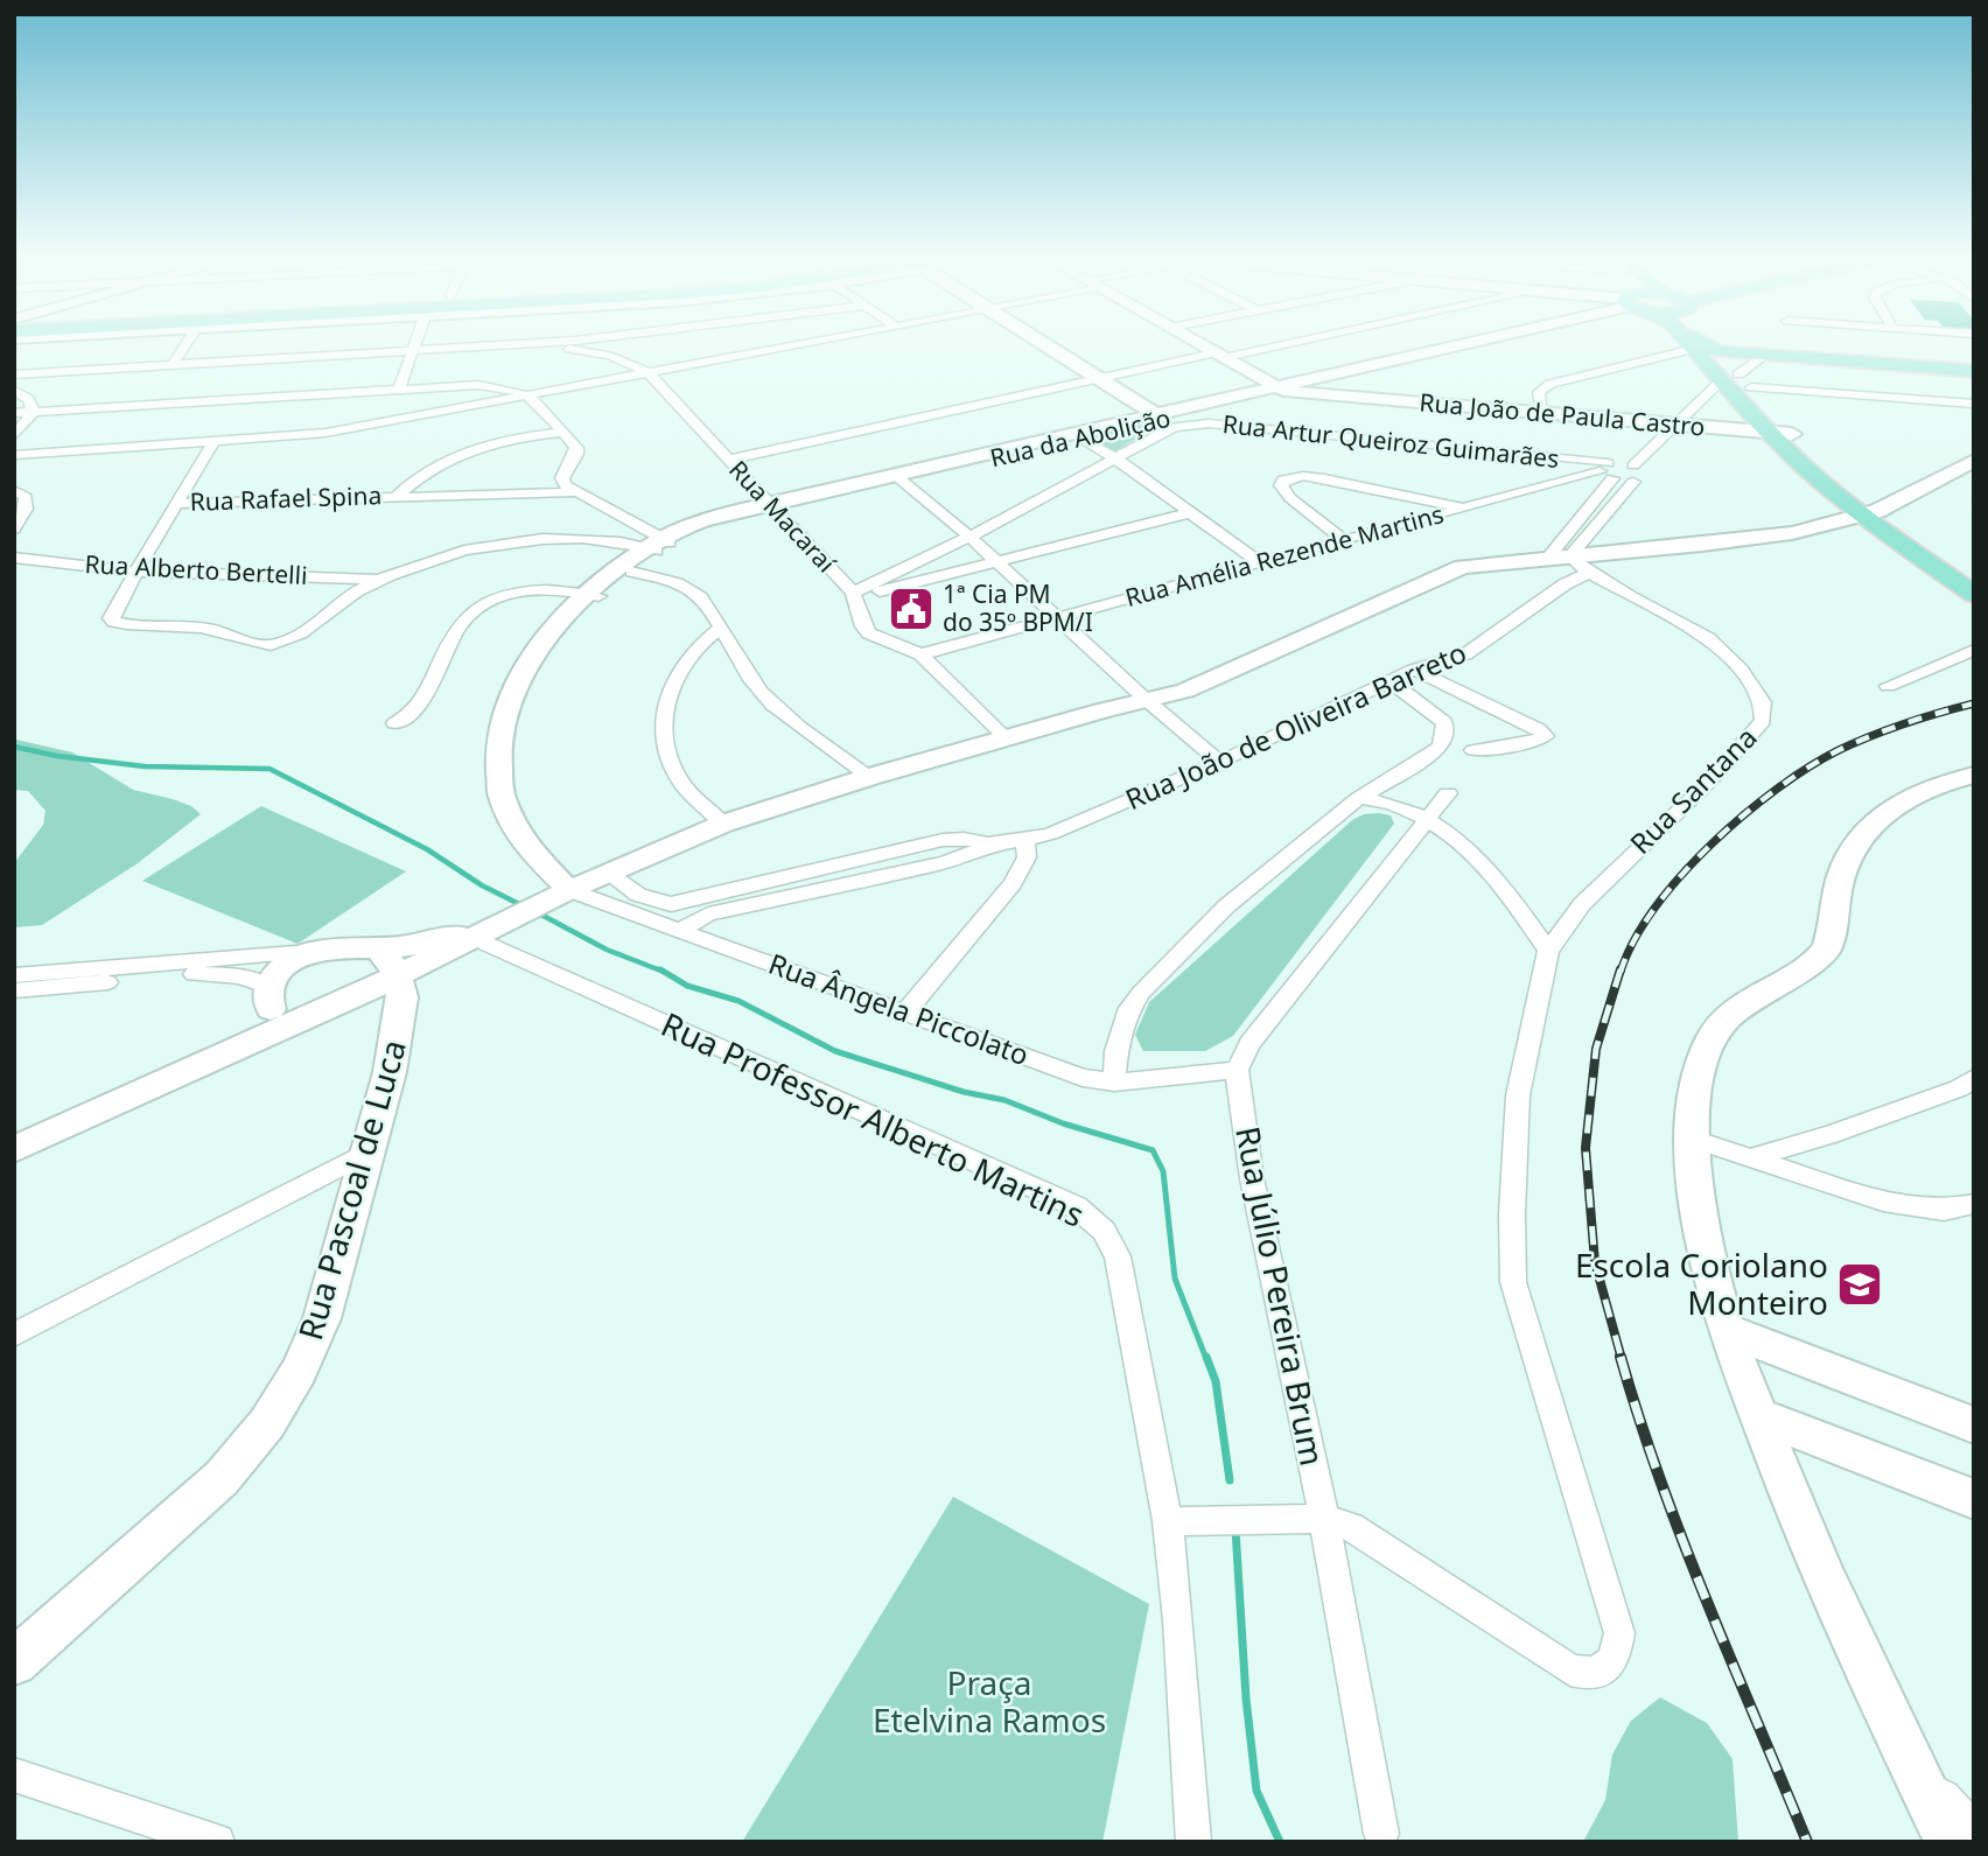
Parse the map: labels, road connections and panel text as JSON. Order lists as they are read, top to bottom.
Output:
{
  "streets": {
    "main road": ["Rua João de Paula Castro", "Rua da Abolição", "Rua Pascoal de Luca"],
    "street": [
      "Rua Artur Queiroz Guimarães",
      "Rua Rafael Spina",
      "Rua Macaraí",
      "Rua Amélia Rezende Martins",
      "Rua Alberto Bertelli",
      "Rua João de Oliveira Barreto",
      "Rua Santana",
      "Rua Ângela Piccolato",
      "Rua Professor Alberto Martins",
      "Rua Júlio Pereira Brum"
    ]
  },
  "crossings": [
    ["Rua João de Paula Castro", "Rua da Abolição"],
    ["Rua da Abolição", "Rua Artur Queiroz Guimarães"],
    ["Rua da Abolição", "Rua Macaraí"],
    ["Rua da Abolição", "Rua Ângela Piccolato"],
    ["Rua Artur Queiroz Guimarães", "Rua Amélia Rezende Martins"],
    ["Rua Macaraí", "Rua Amélia Rezende Martins"],
    ["Rua João de Oliveira Barreto", "Rua Santana"],
    ["Rua João de Oliveira Barreto", "Rua Ângela Piccolato"],
    ["Rua Ângela Piccolato", "Rua Júlio Pereira Brum"]
  ],
  "parks": ["Praça Etelvina Ramos"],
  "places": {
    "public building": ["1ª Cia PM do 35º BPM/I"],
    "school or university": ["Escola Coriolano Monteiro"]
  }
}
